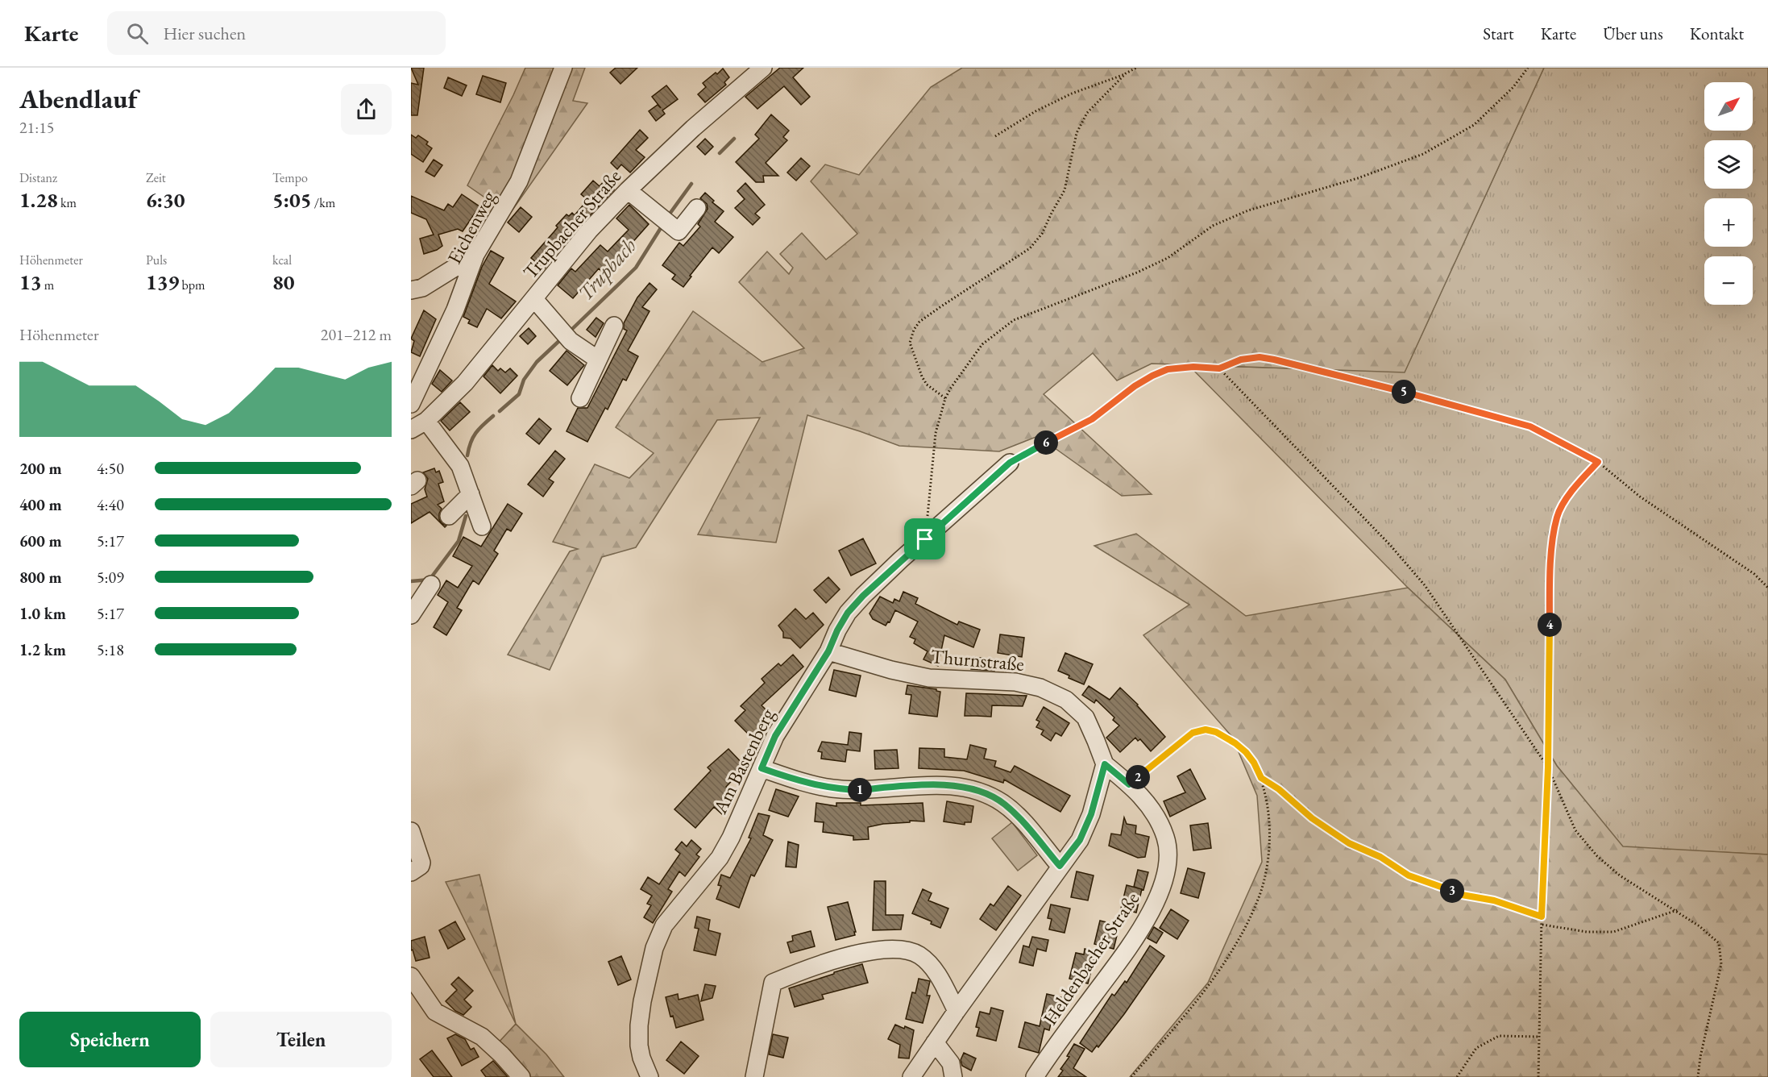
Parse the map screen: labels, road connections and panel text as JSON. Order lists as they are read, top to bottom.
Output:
{
  "streets": {
    "street": [
      "Trupbacher Straße",
      "Eichenweg",
      "Thurnstraße",
      "Am Bastenberg",
      "Heldenbacher Straße"
    ]
  },
  "crossings": [
    ["Thurnstraße", "Am Bastenberg"],
    ["Thurnstraße", "Heldenbacher Straße"]
  ],
  "water": ["Trupbach"],
  "north": "top right",
  "page": {
    "header": "Karte",
    "search": "Hier suchen",
    "nav": [
      "Start",
      "Karte",
      "Über uns",
      "Kontakt"
    ],
    "heading": ["Abendlauf", "21:15"],
    "map_buttons": ["+", "−"],
    "stats": [
      ["Distanz", "1.28 km"],
      ["Zeit", "6:30"],
      ["Tempo", "5:05 /km"],
      ["Höhenmeter", "13 m"],
      ["Puls", "139 bpm"],
      ["kcal", "80"]
    ],
    "chart": ["Höhenmeter", "201–212 m"],
    "pins": [
      "5",
      "6",
      "4",
      "2",
      "1",
      "3"
    ],
    "list": [
      {
        "name": "200 m",
        "note": "4:50"
      },
      {
        "name": "400 m",
        "note": "4:40"
      },
      {
        "name": "600 m",
        "note": "5:17"
      },
      {
        "name": "800 m",
        "note": "5:09"
      },
      {
        "name": "1.0 km",
        "note": "5:17"
      },
      {
        "name": "1.2 km",
        "note": "5:18"
      }
    ],
    "buttons": ["Speichern", "Teilen"]
  }
}
